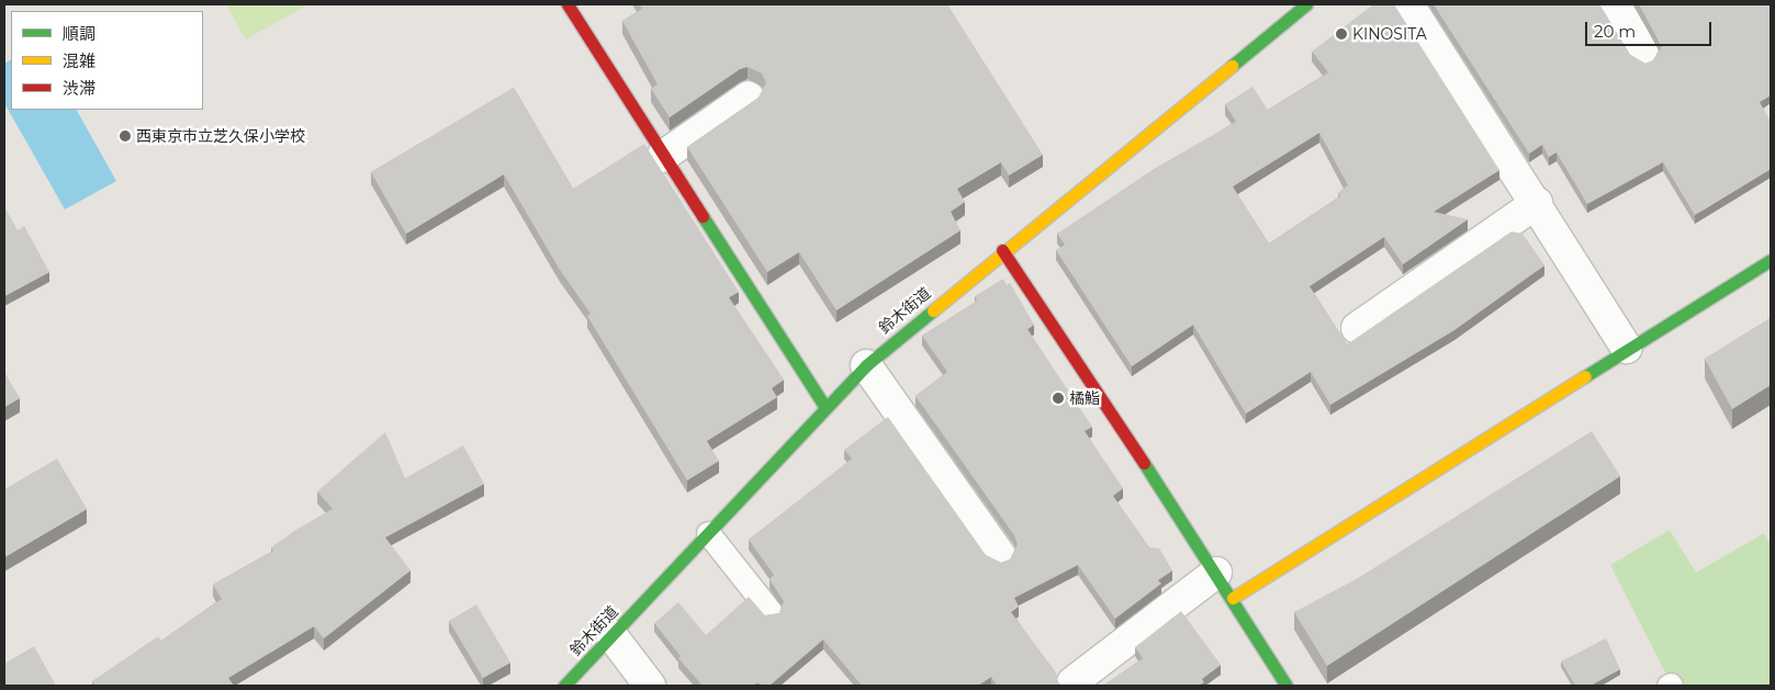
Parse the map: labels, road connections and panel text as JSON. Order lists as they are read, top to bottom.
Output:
{
  "streets": {
    "street": ["鈴木街道"]
  },
  "places": ["KINOSITA", "西東京市立芝久保小学校", "橘鮨"],
  "legend": ["順調", "混雑", "渋滞"],
  "scale_bar": "20 m"
}
